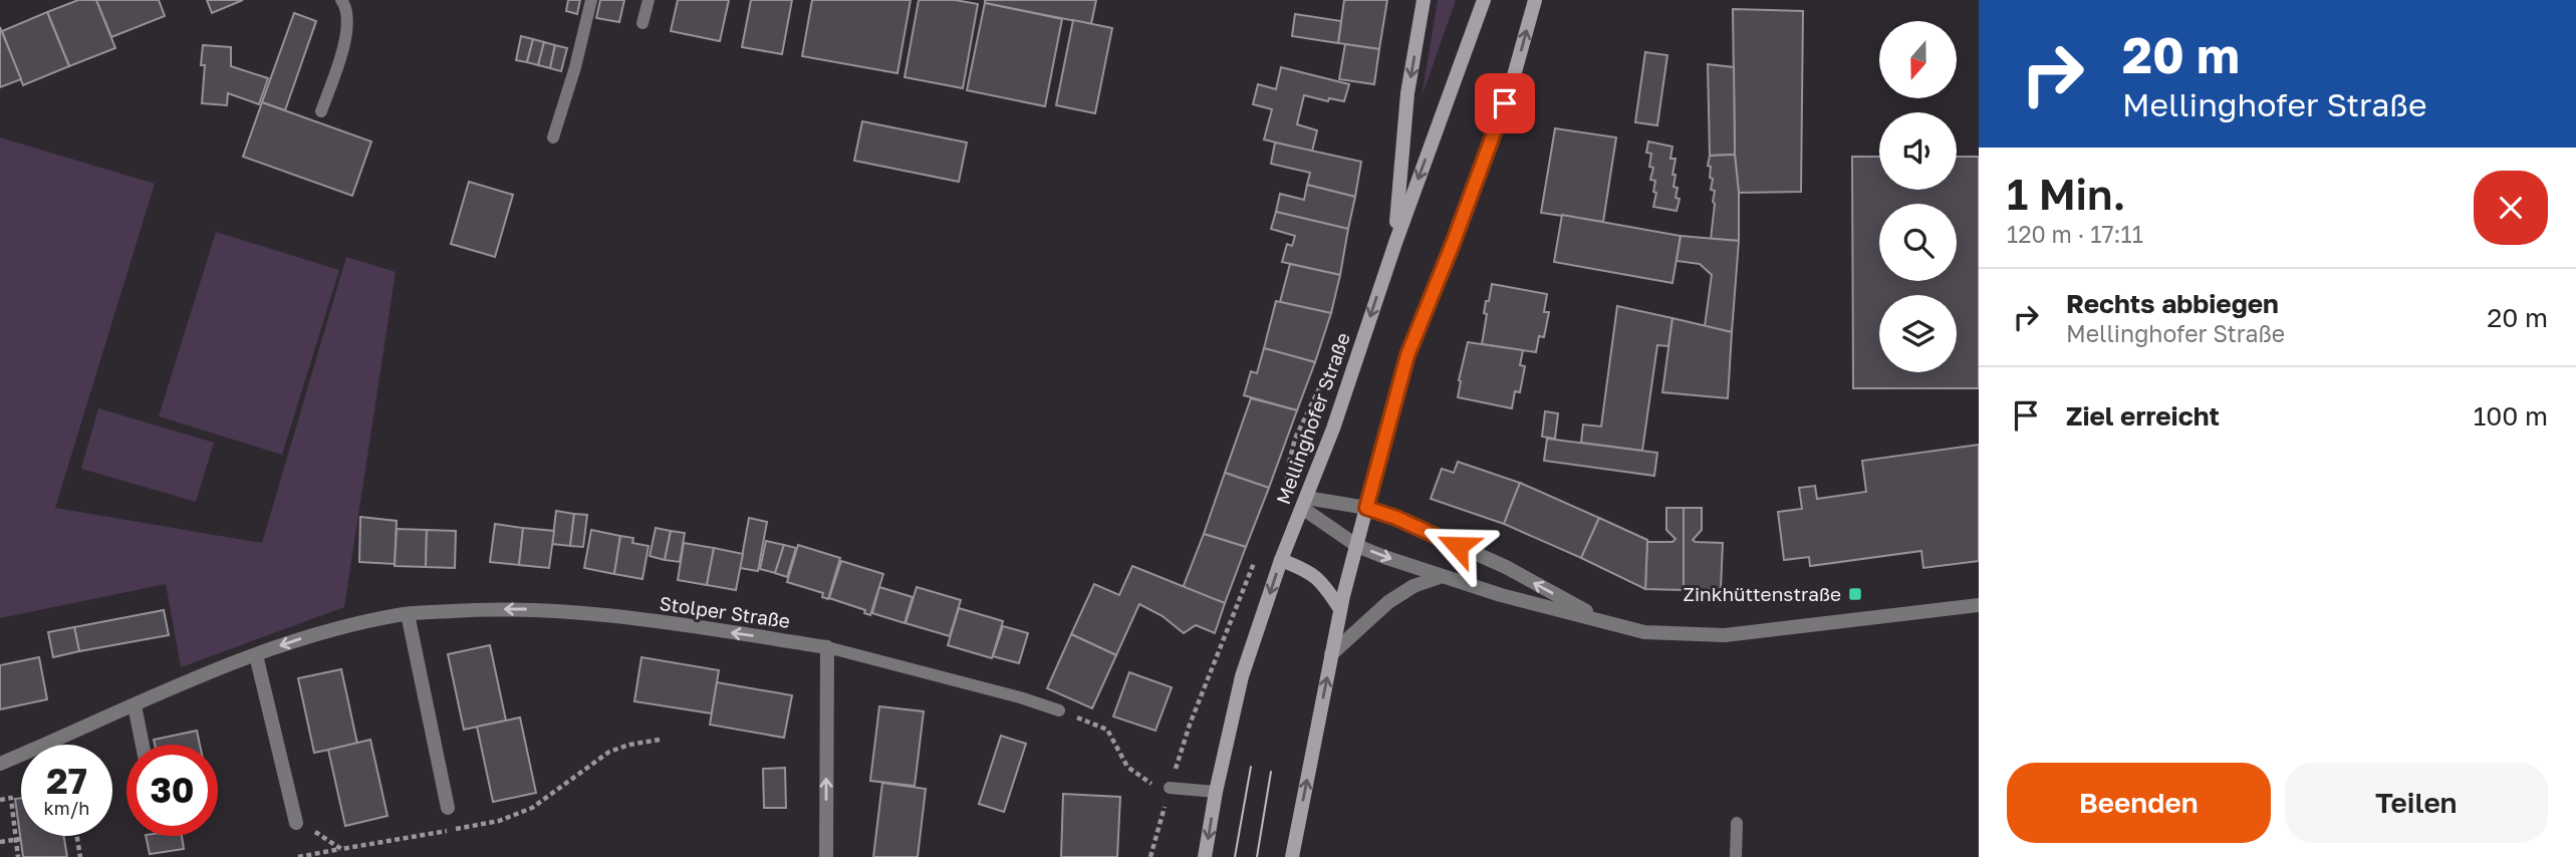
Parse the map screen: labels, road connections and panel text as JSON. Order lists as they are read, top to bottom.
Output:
{
  "streets": {
    "main road": ["Mellinghofer Straße"],
    "street": ["Stolper Straße"]
  },
  "one_way": ["Stolper Straße"],
  "places": {
    "transit": ["Zinkhüttenstraße"]
  },
  "north": "bottom",
  "page": {
    "turn": ["20 m", "Mellinghofer Straße"],
    "heading": ["1 Min.", "120 m · 17:11"],
    "list": [
      {
        "name": "Rechts abbiegen",
        "note": "Mellinghofer Straße",
        "value": "20 m"
      },
      {
        "name": "Ziel erreicht",
        "value": "100 m"
      }
    ],
    "speed": "27 km/h",
    "limit": "30",
    "buttons": ["Beenden", "Teilen"]
  }
}
